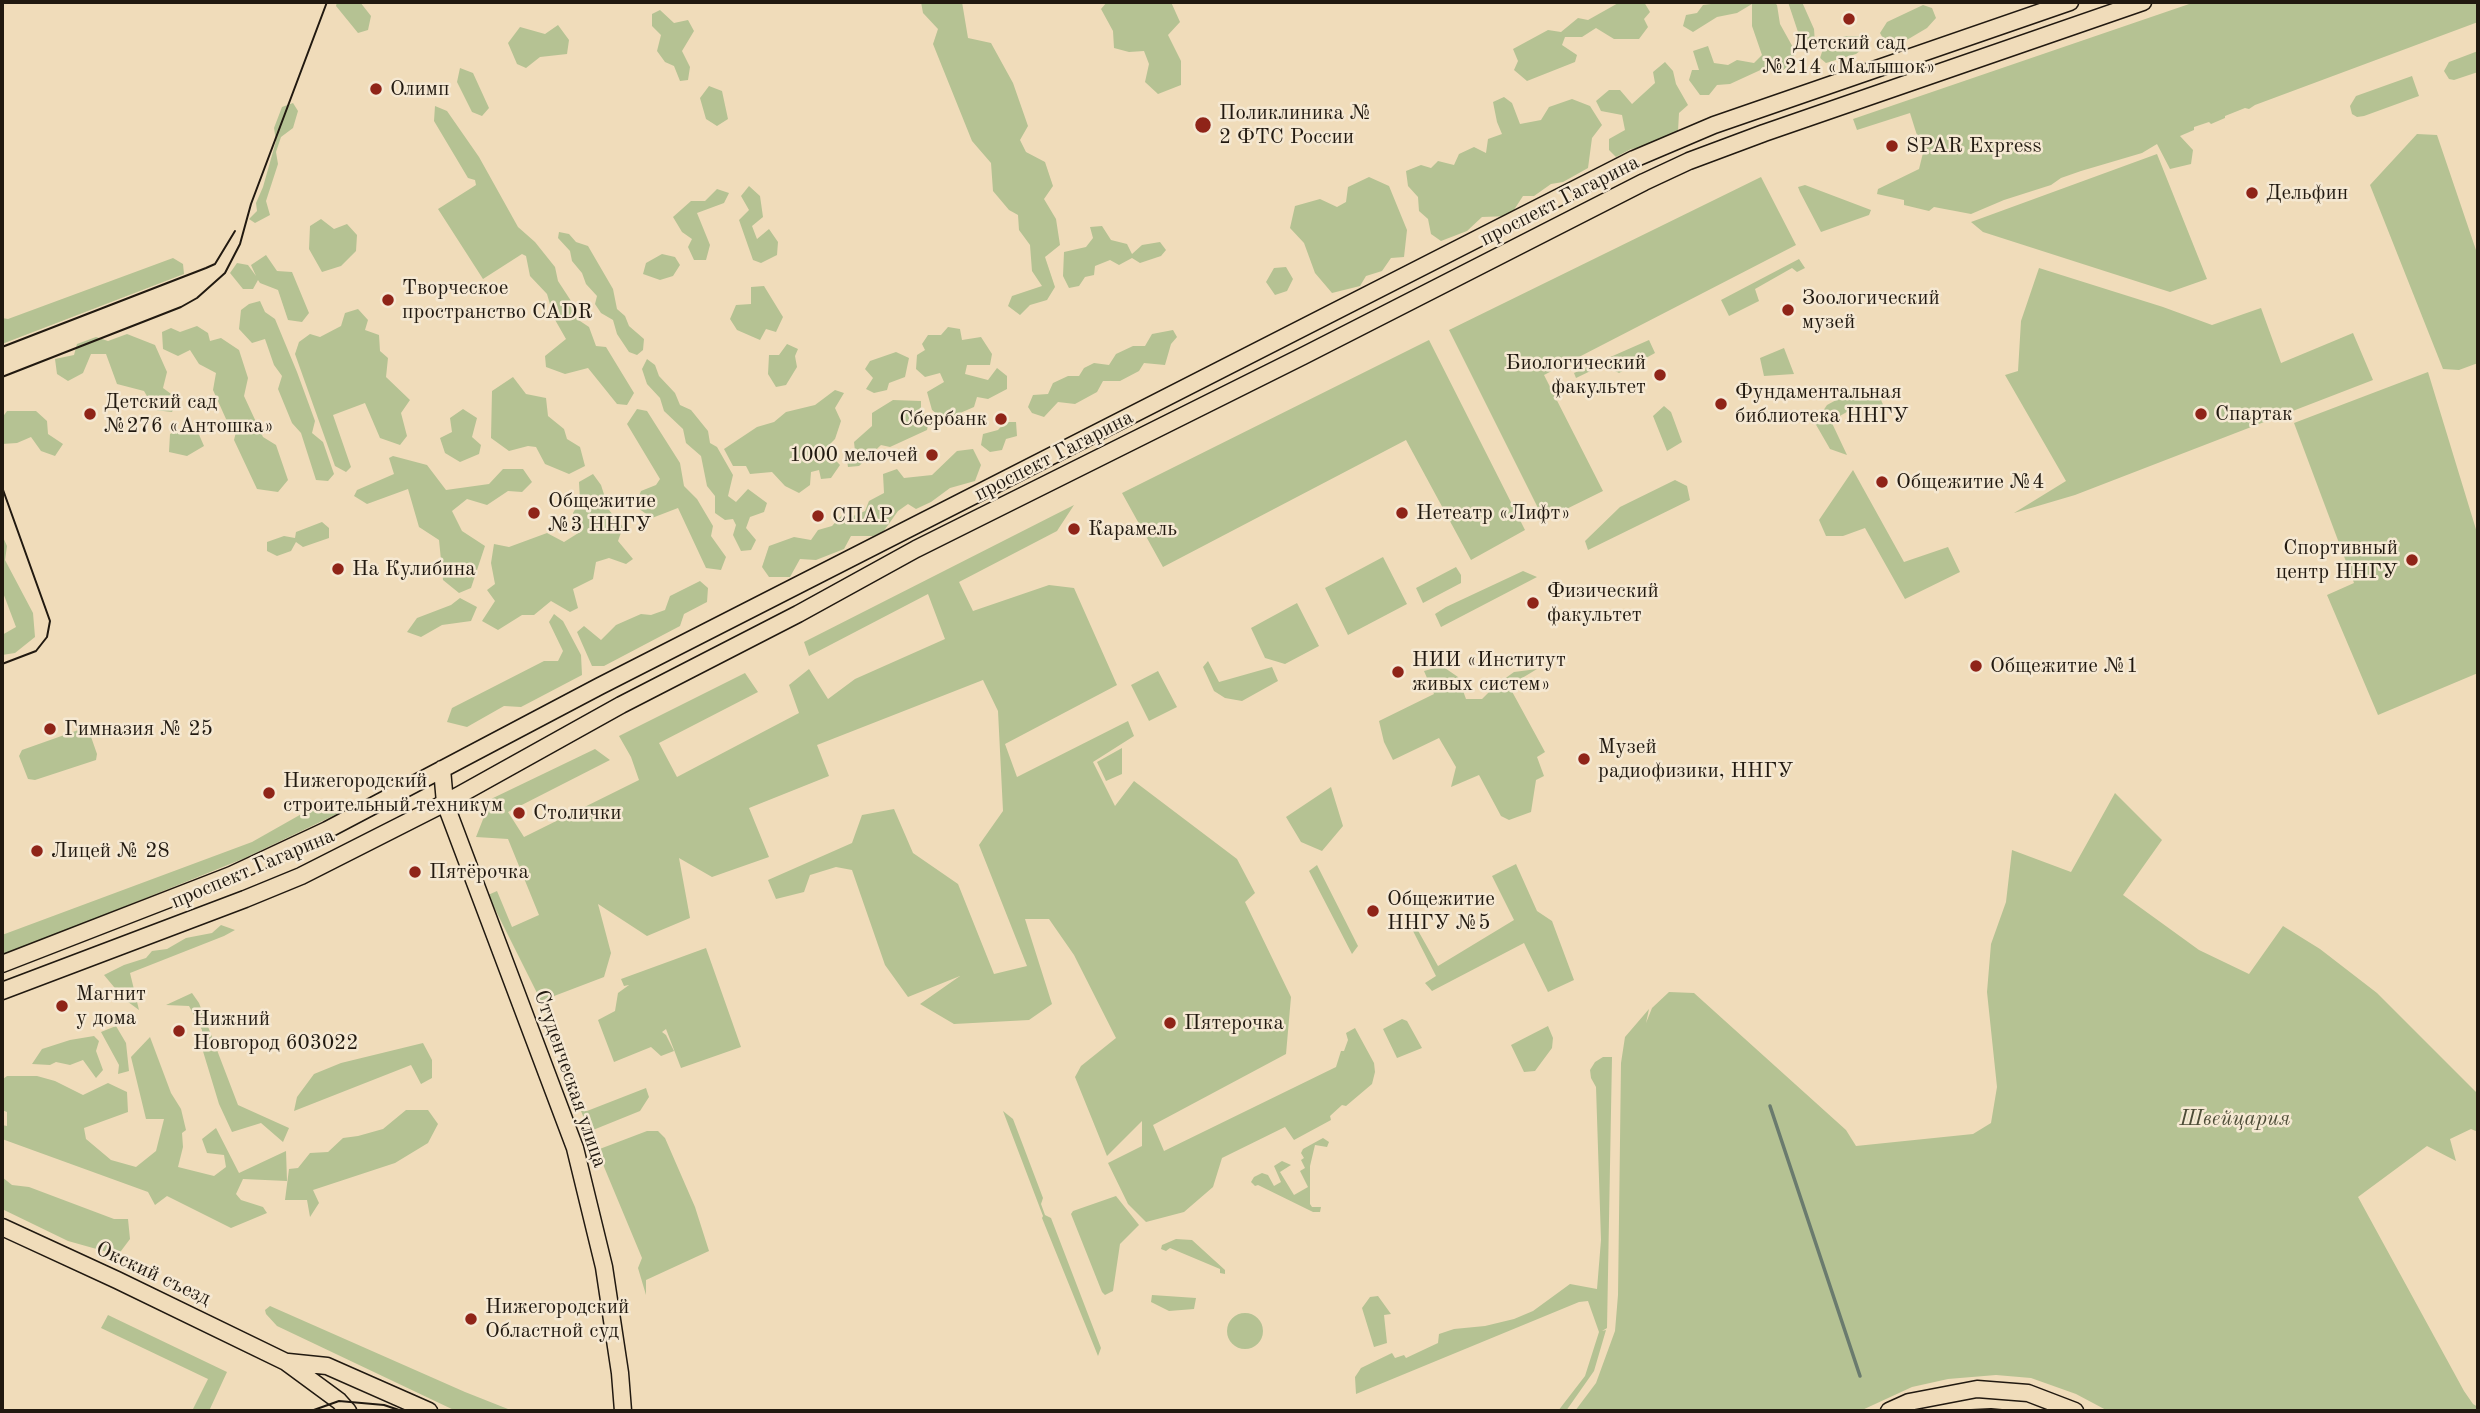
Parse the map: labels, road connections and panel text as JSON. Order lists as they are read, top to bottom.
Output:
{
  "streets": {
    "main road": ["проспект Гагарина", "Студенческая улица", "Окский съезд"]
  },
  "crossings": [
    ["проспект Гагарина", "Студенческая улица"]
  ],
  "parks": ["Швейцария"],
  "places": [
    "Детский сад №214 «Малышок»",
    "Олимп",
    "Поликлиника № 2 ФТС России",
    "SPAR Express",
    "Дельфин",
    "Творческое пространство CADR",
    "Зоологический музей",
    "Биологический факультет",
    "Фундаментальная библиотека ННГУ",
    "Детский сад №276 «Антошка»",
    "Спартак",
    "Сбербанк",
    "1000 мелочей",
    "Общежитие №4",
    "Общежитие №3 ННГУ",
    "Нетеатр «Лифт»",
    "СПАР",
    "Карамель",
    "Спортивный центр ННГУ",
    "На Кулибина",
    "Физический факультет",
    "Общежитие №1",
    "НИИ «Институт живых систем»",
    "Гимназия № 25",
    "Музей радиофизики, ННГУ",
    "Нижегородский строительный техникум",
    "Столички",
    "Лицей № 28",
    "Пятёрочка",
    "Общежитие ННГУ №5",
    "Магнит у дома",
    "Пятерочка",
    "Нижний Новгород 603022",
    "Нижегородский Областной суд"
  ]
}
